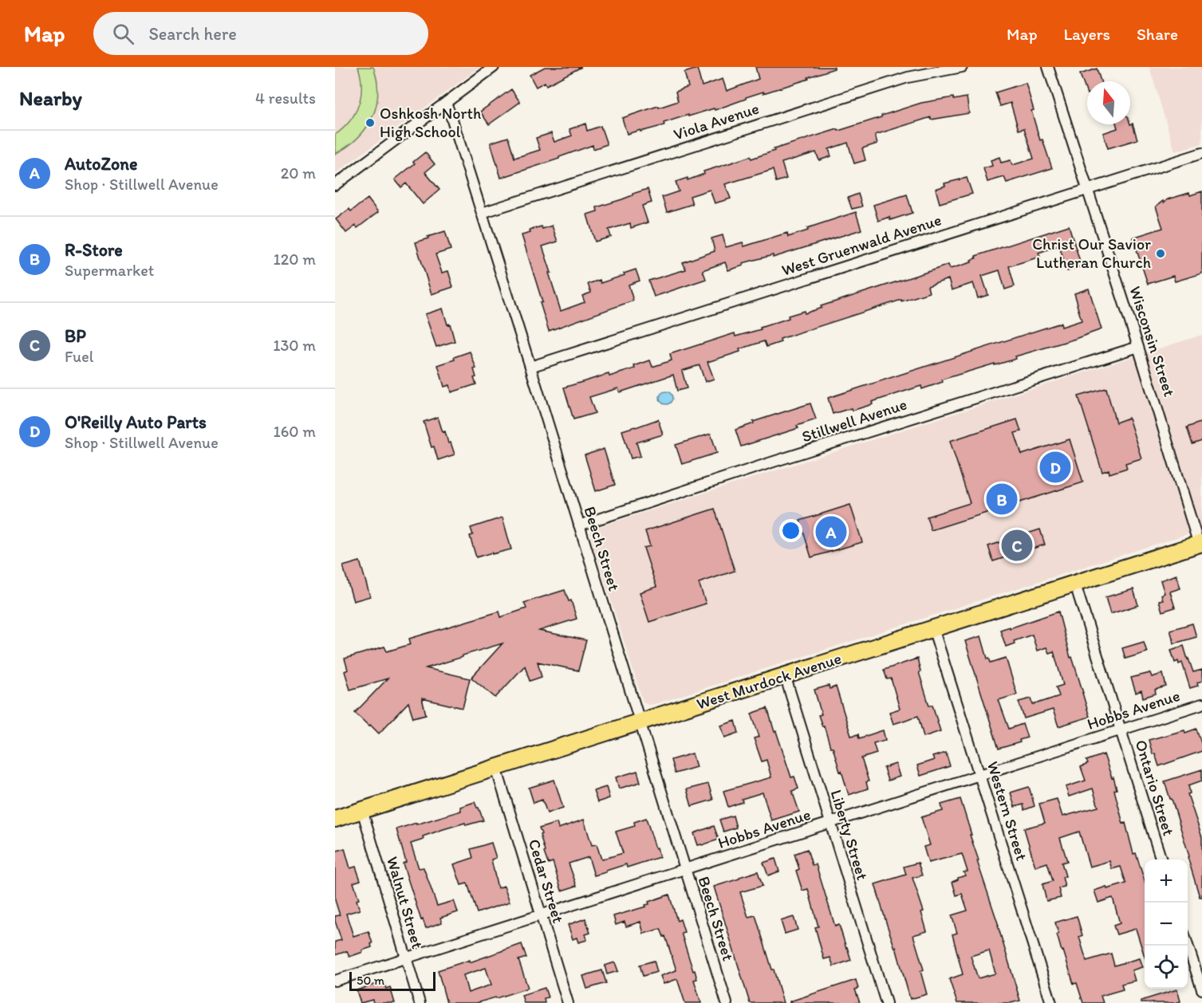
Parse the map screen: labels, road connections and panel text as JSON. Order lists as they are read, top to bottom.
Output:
{
  "streets": {
    "main road": ["West Murdock Avenue"],
    "street": [
      "Viola Avenue",
      "West Gruenwald Avenue",
      "Wisconsin Street",
      "Stillwell Avenue",
      "Beech Street",
      "Hobbs Avenue",
      "Ontario Street",
      "Western Street",
      "Liberty Street",
      "Cedar Street",
      "Walnut Street"
    ]
  },
  "crossings": [
    ["Viola Avenue", "Beech Street"],
    ["West Gruenwald Avenue", "Wisconsin Street"],
    ["West Gruenwald Avenue", "Beech Street"],
    ["Wisconsin Street", "Stillwell Avenue"],
    ["Wisconsin Street", "West Murdock Avenue"],
    ["Stillwell Avenue", "Beech Street"],
    ["Beech Street", "West Murdock Avenue"],
    ["Beech Street", "Hobbs Avenue"],
    ["West Murdock Avenue", "Ontario Street"],
    ["West Murdock Avenue", "Western Street"],
    ["West Murdock Avenue", "Liberty Street"],
    ["West Murdock Avenue", "Cedar Street"],
    ["West Murdock Avenue", "Walnut Street"],
    ["Hobbs Avenue", "Ontario Street"],
    ["Hobbs Avenue", "Western Street"],
    ["Hobbs Avenue", "Liberty Street"],
    ["Hobbs Avenue", "Cedar Street"],
    ["Hobbs Avenue", "Walnut Street"]
  ],
  "places": ["Oshkosh North High School", "Christ Our Savior Lutheran Church"],
  "scale_bar": "50 m",
  "north": "top",
  "page": {
    "header": "Map",
    "search": "Search here",
    "nav": ["Map", "Layers", "Share"],
    "heading": ["Nearby", "4 results"],
    "list": [
      {
        "mark": "A",
        "name": "AutoZone",
        "note": "Shop · Stillwell Avenue",
        "value": "20 m"
      },
      {
        "mark": "B",
        "name": "R-Store",
        "note": "Supermarket",
        "value": "120 m"
      },
      {
        "mark": "C",
        "name": "BP",
        "note": "Fuel",
        "value": "130 m"
      },
      {
        "mark": "D",
        "name": "O'Reilly Auto Parts",
        "note": "Shop · Stillwell Avenue",
        "value": "160 m"
      }
    ],
    "pins": [
      "D",
      "B",
      "A",
      "C"
    ],
    "map_buttons": ["+", "−"],
    "scale": "50 m"
  }
}
